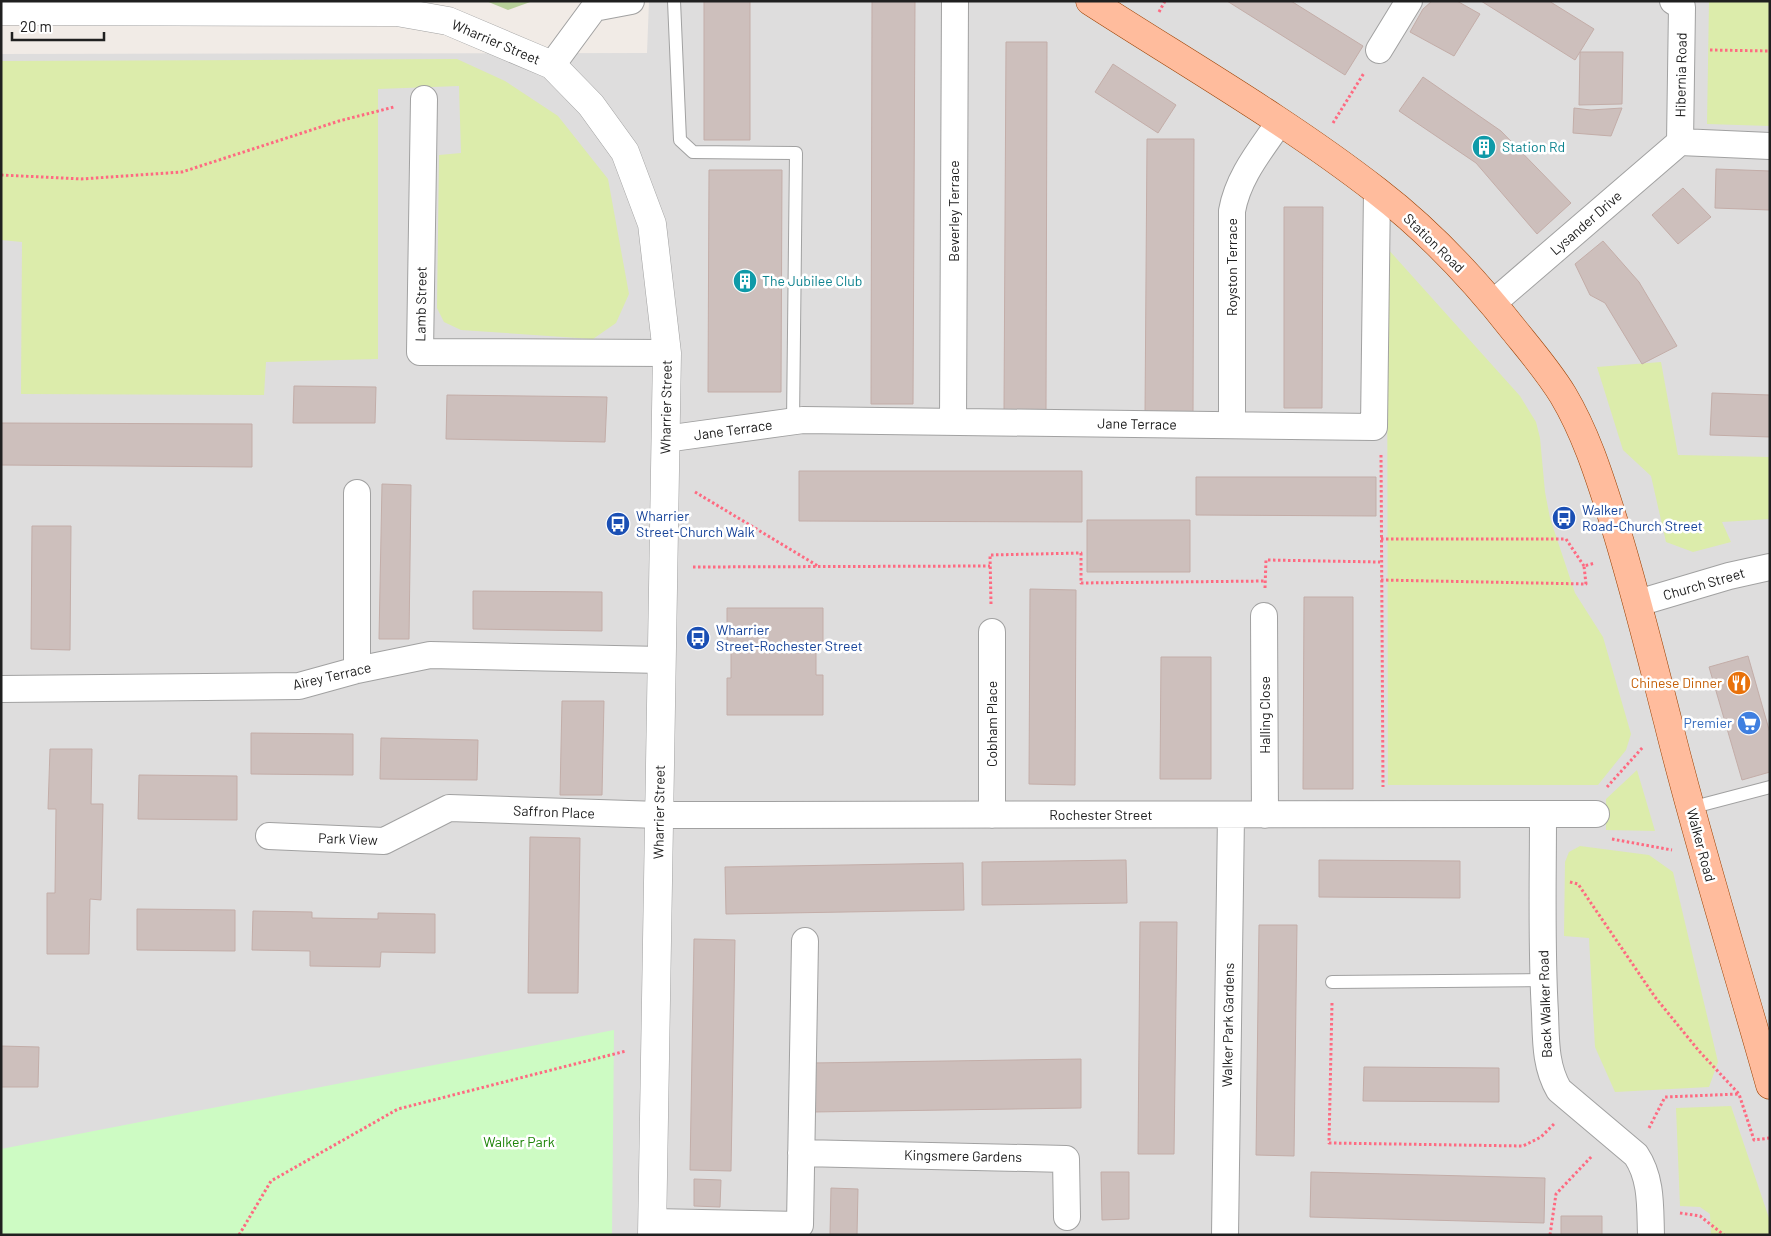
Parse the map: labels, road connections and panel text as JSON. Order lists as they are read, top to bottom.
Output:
{
  "streets": {
    "main road": ["Station Road", "Walker Road"],
    "street": [
      "Wharrier Street",
      "Hibernia Road",
      "Beverley Terrace",
      "Lysander Drive",
      "Royston Terrace",
      "Lamb Street",
      "Jane Terrace",
      "Church Street",
      "Airey Terrace",
      "Halling Close",
      "Cobham Place",
      "Saffron Place",
      "Rochester Street",
      "Park View",
      "Back Walker Road",
      "Walker Park Gardens",
      "Kingsmere Gardens"
    ]
  },
  "crossings": [
    ["Wharrier Street", "Lamb Street"],
    ["Wharrier Street", "Jane Terrace"],
    ["Wharrier Street", "Airey Terrace"],
    ["Wharrier Street", "Saffron Place"],
    ["Wharrier Street", "Rochester Street"],
    ["Hibernia Road", "Lysander Drive"],
    ["Beverley Terrace", "Jane Terrace"],
    ["Lysander Drive", "Station Road"],
    ["Station Road", "Royston Terrace"],
    ["Station Road", "Church Street"],
    ["Station Road", "Walker Road"],
    ["Royston Terrace", "Jane Terrace"],
    ["Church Street", "Walker Road"],
    ["Halling Close", "Rochester Street"],
    ["Cobham Place", "Rochester Street"],
    ["Saffron Place", "Rochester Street"],
    ["Saffron Place", "Park View"],
    ["Rochester Street", "Back Walker Road"],
    ["Rochester Street", "Walker Park Gardens"]
  ],
  "parks": ["Walker Park"],
  "places": {
    "building": ["Station Rd", "The Jubilee Club"],
    "bus stop": ["Walker Road-Church Street", "Wharrier Street-Church Walk", "Wharrier Street-Rochester Street"],
    "restaurant": ["Chinese Dinner"],
    "supermarket": ["Premier"]
  },
  "scale_bar": "20 m"
}
